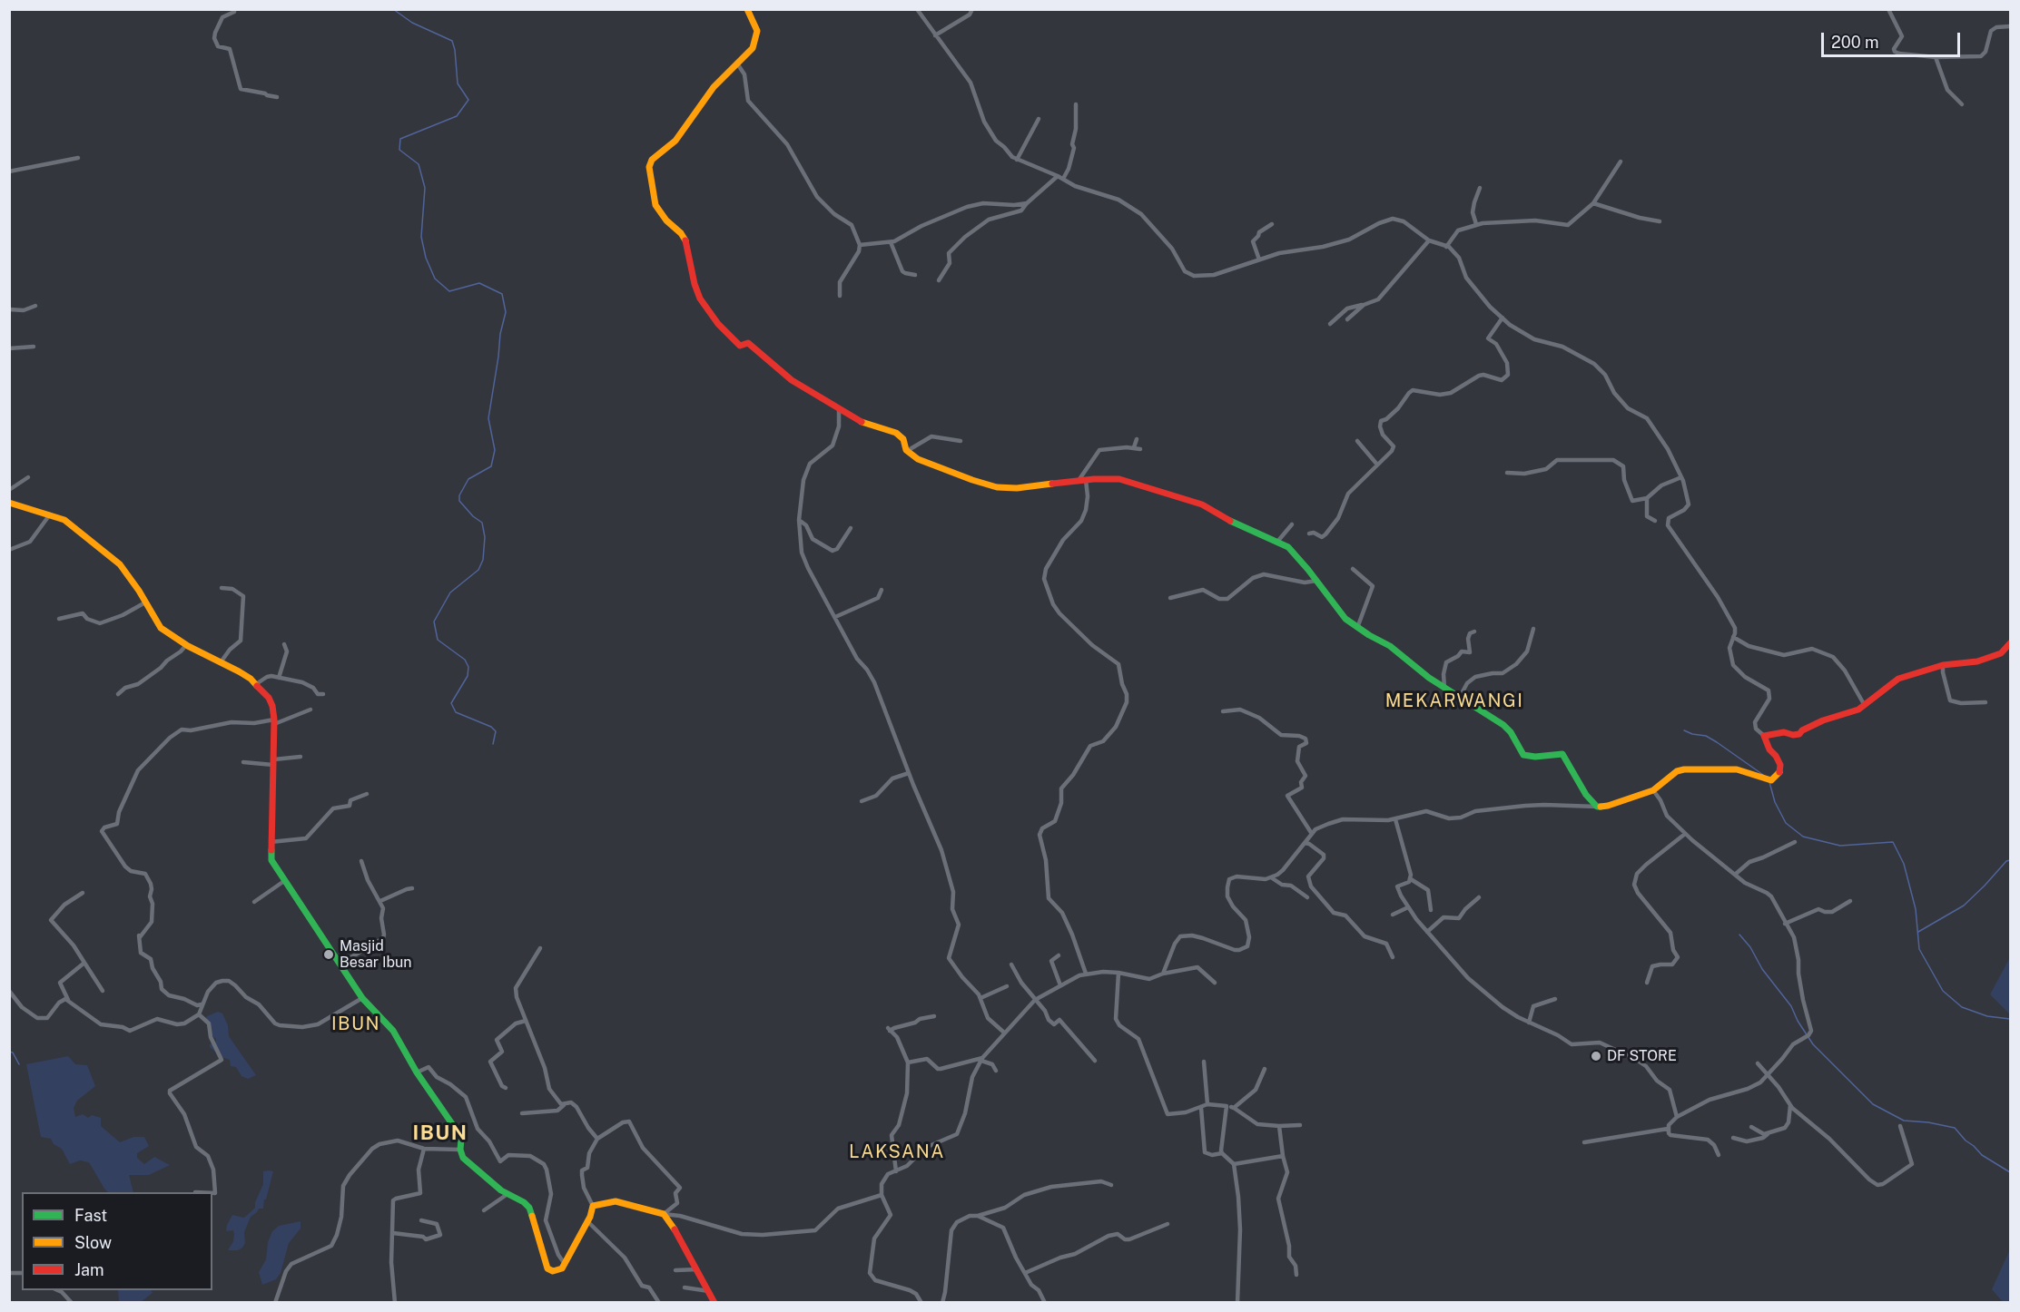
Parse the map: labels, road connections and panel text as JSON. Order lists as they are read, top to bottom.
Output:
{
  "districts": [
    "MEKARWANGI",
    "IBUN",
    "IBUN",
    "LAKSANA"
  ],
  "places": ["Masjid Besar Ibun", "DF STORE"],
  "legend": ["Fast", "Slow", "Jam"],
  "scale_bar": "200 m"
}
